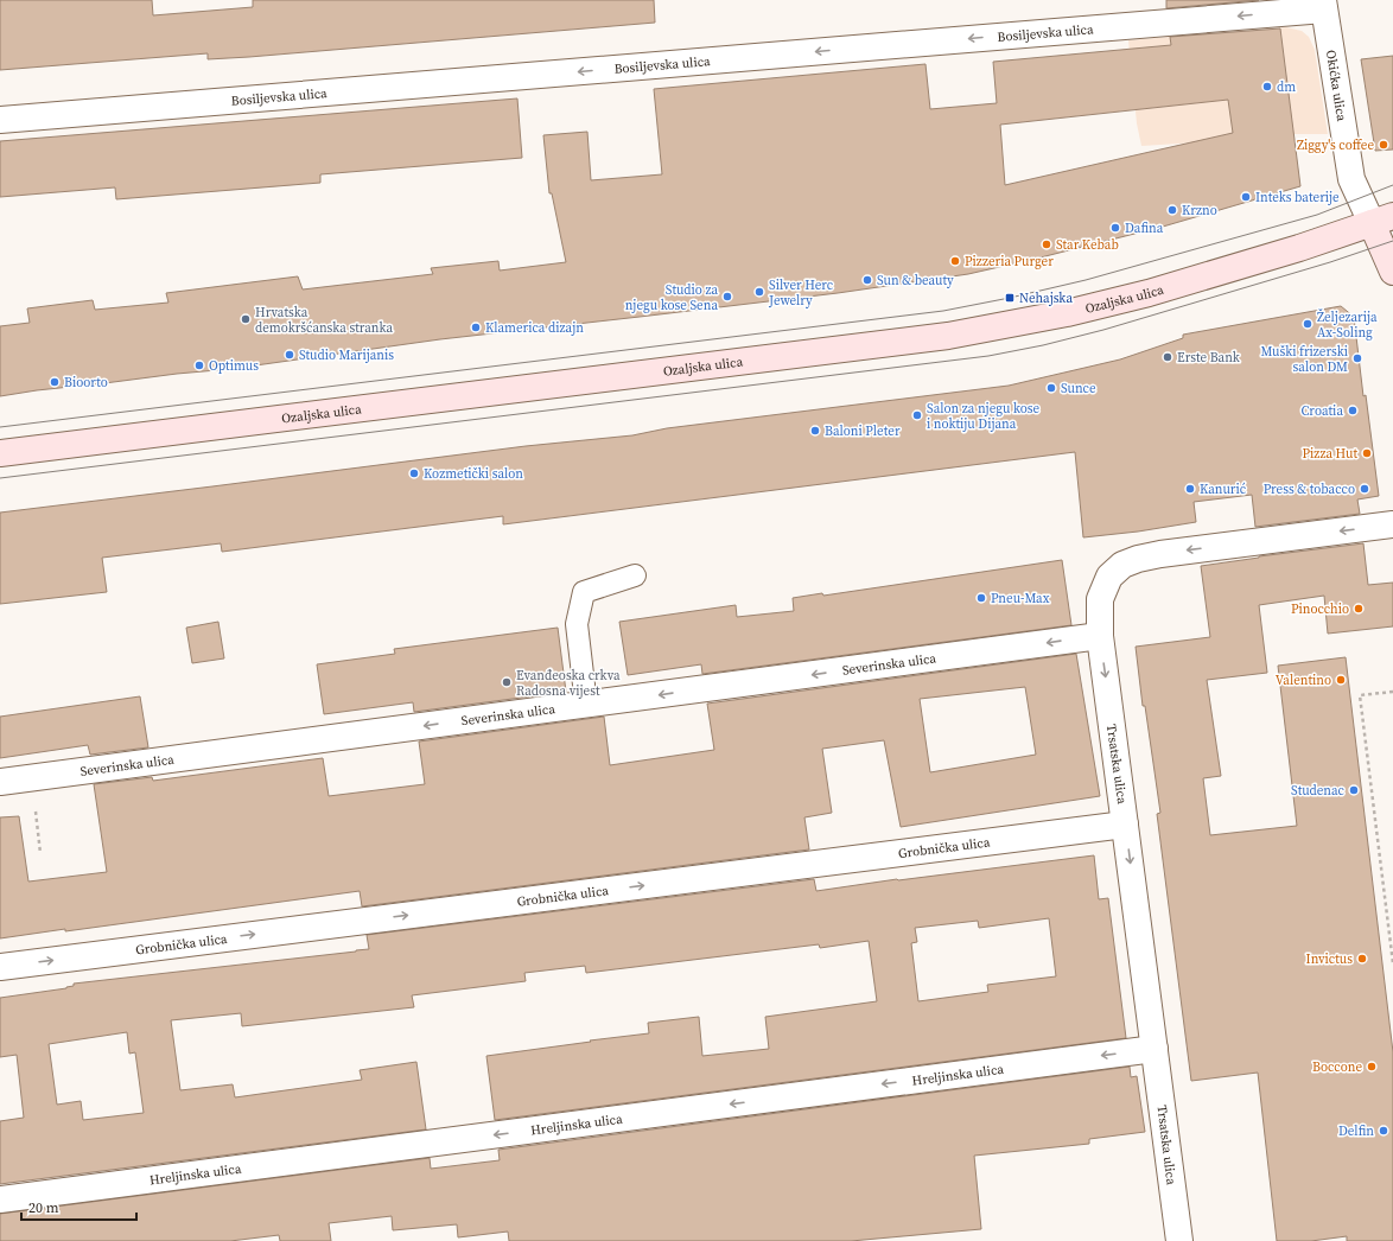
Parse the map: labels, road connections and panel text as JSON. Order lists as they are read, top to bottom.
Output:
{
  "streets": {
    "main road": ["Ozaljska ulica"],
    "street": [
      "Bosiljevska ulica",
      "Okićka ulica",
      "Severinska ulica",
      "Trsatska ulica",
      "Grobnička ulica",
      "Hreljinska ulica"
    ]
  },
  "crossings": [
    ["Bosiljevska ulica", "Okićka ulica"],
    ["Okićka ulica", "Ozaljska ulica"],
    ["Severinska ulica", "Trsatska ulica"],
    ["Trsatska ulica", "Grobnička ulica"],
    ["Trsatska ulica", "Hreljinska ulica"]
  ],
  "one_way": [
    "Bosiljevska ulica",
    "Severinska ulica",
    "Grobnička ulica",
    "Hreljinska ulica"
  ],
  "places": {
    "other": [
      "dm",
      "Ziggy's coffee",
      "Inteks baterije",
      "Krzno",
      "Dafina",
      "Star Kebab",
      "Pizzeria Purger",
      "Sun & beauty",
      "Silver Herc Jewelry",
      "Studio za njegu kose Sena",
      "Hrvatska demokršćanska stranka",
      "Željezarija Ax-Soling",
      "Klamerica dizajn",
      "Studio Marijanis",
      "Erste Bank",
      "Muški frizerski salon DM",
      "Optimus",
      "Bioorto",
      "Sunce",
      "Croatia",
      "Salon za njegu kose i noktiju Dijana",
      "Baloni Pleter",
      "Pizza Hut",
      "Kozmetički salon",
      "Kanurić",
      "Press & tobacco",
      "Pneu-Max",
      "Pinocchio",
      "Valentino",
      "Evanđeoska crkva Radosna vijest",
      "Studenac",
      "Invictus",
      "Boccone",
      "Delfin"
    ],
    "transit": ["Nehajska"]
  },
  "scale_bar": "20 m"
}
